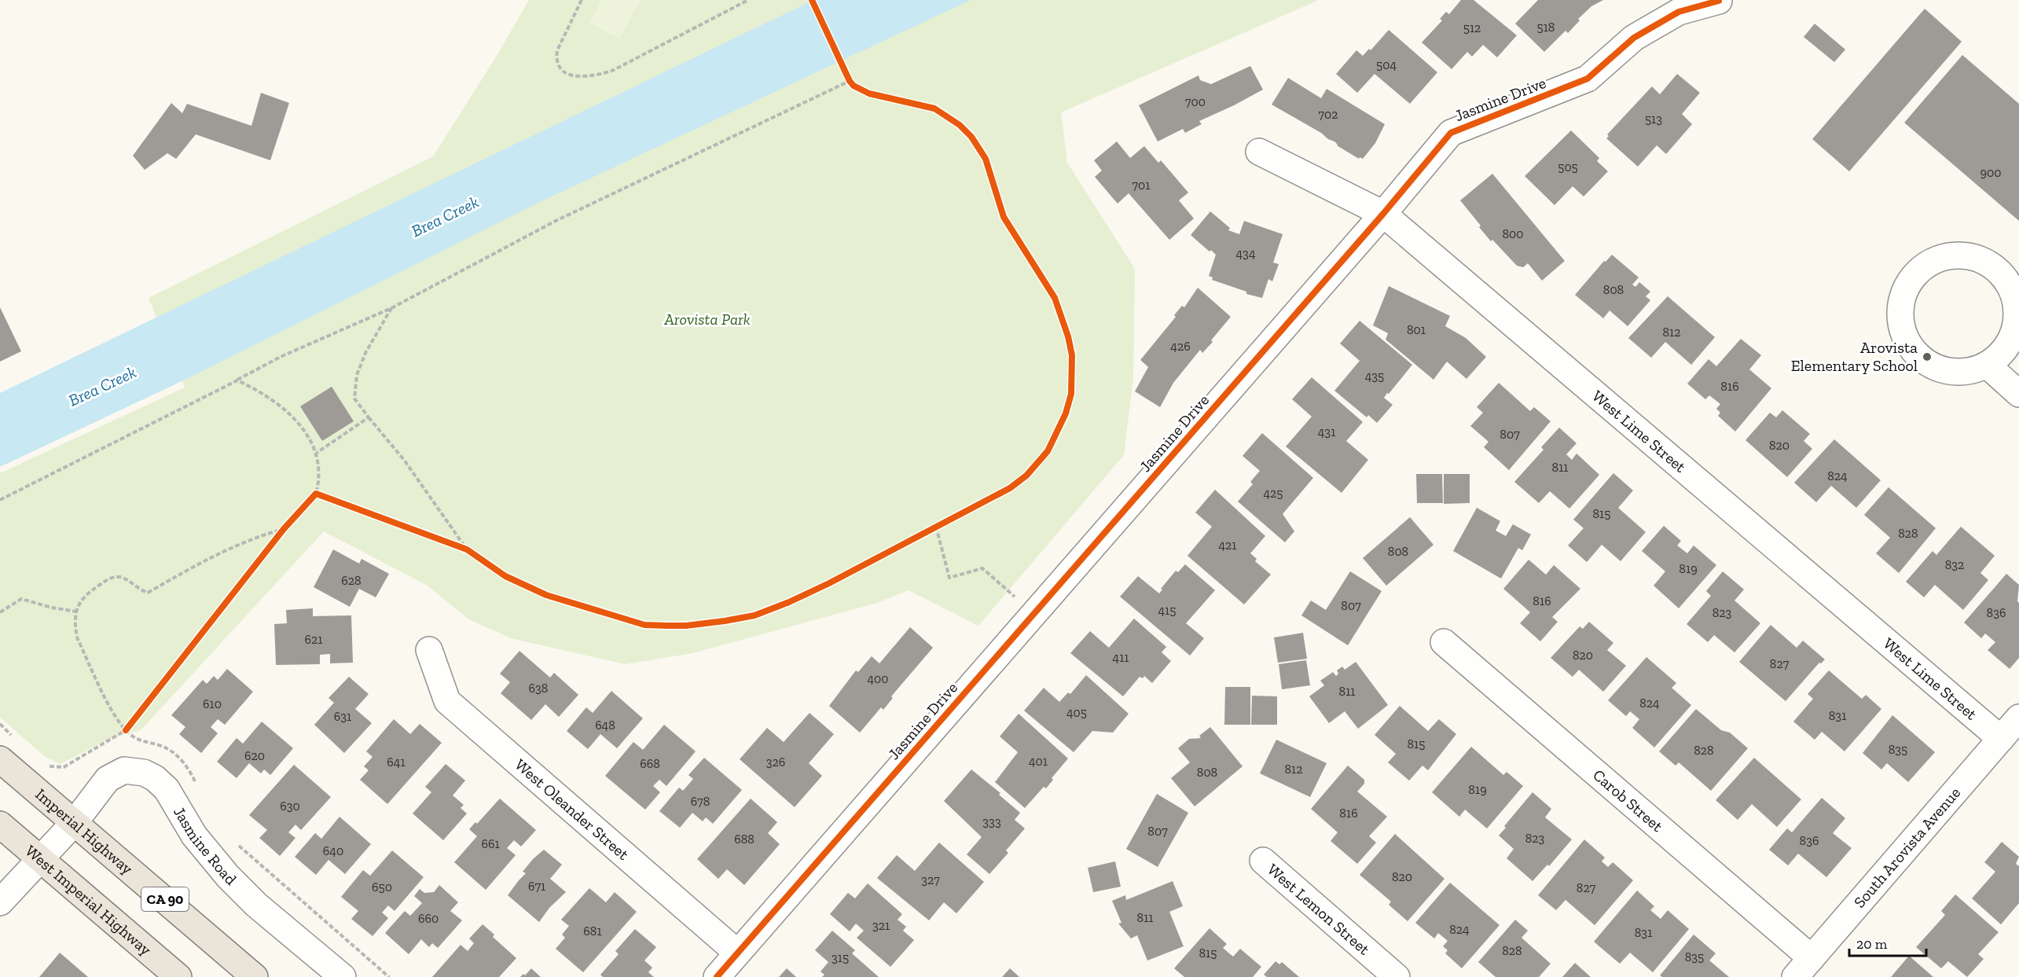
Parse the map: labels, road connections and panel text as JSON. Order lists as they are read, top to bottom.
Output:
{
  "streets": {
    "main road": ["Imperial Highway", "CA 90", "West Imperial Highway"],
    "street": [
      "Jasmine Drive",
      "West Lime Street",
      "Carob Street",
      "West Oleander Street",
      "Jasmine Road",
      "South Arovista Avenue",
      "West Lemon Street"
    ]
  },
  "crossings": [
    ["Jasmine Drive", "West Lime Street"],
    ["Jasmine Drive", "West Oleander Street"],
    ["West Lime Street", "South Arovista Avenue"],
    ["Carob Street", "South Arovista Avenue"],
    ["Imperial Highway", "Jasmine Road"],
    ["Jasmine Road", "West Imperial Highway"]
  ],
  "water": ["Brea Creek"],
  "parks": ["Arovista Park"],
  "places": ["Arovista Elementary School"],
  "house_numbers": [
    "518",
    "512",
    "504",
    "700",
    "702",
    "513",
    "505",
    "900",
    "701",
    "800",
    "434",
    "808",
    "801",
    "812",
    "426",
    "435",
    "816",
    "431",
    "807",
    "820",
    "811",
    "824",
    "425",
    "815",
    "828",
    "421",
    "808",
    "832",
    "819",
    "628",
    "816",
    "807",
    "415",
    "823",
    "836",
    "621",
    "820",
    "411",
    "827",
    "400",
    "638",
    "811",
    "824",
    "610",
    "405",
    "831",
    "631",
    "648",
    "815",
    "835",
    "828",
    "620",
    "401",
    "641",
    "326",
    "668",
    "812",
    "808",
    "819",
    "678",
    "630",
    "816",
    "333",
    "807",
    "823",
    "688",
    "836",
    "661",
    "640",
    "820",
    "327",
    "671",
    "650",
    "827",
    "811",
    "660",
    "321",
    "824",
    "681",
    "831",
    "828",
    "815",
    "835",
    "315"
  ],
  "scale_bar": "20 m"
}
